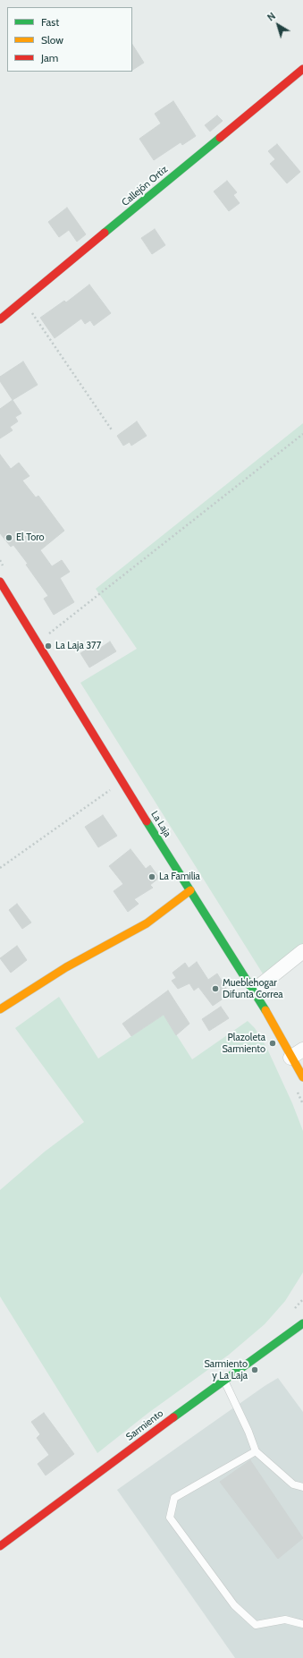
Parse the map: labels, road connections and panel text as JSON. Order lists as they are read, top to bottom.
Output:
{
  "streets": {
    "main road": ["Callejón Ortiz", "La Laja", "Sarmiento"]
  },
  "places": [
    "El Toro",
    "La Laja 377",
    "La Familia",
    "Mueblehogar Difunta Correa",
    "Plazoleta Sarmiento",
    "Sarmiento y La Laja"
  ],
  "legend": ["Fast", "Slow", "Jam"],
  "north": "top left"
}
